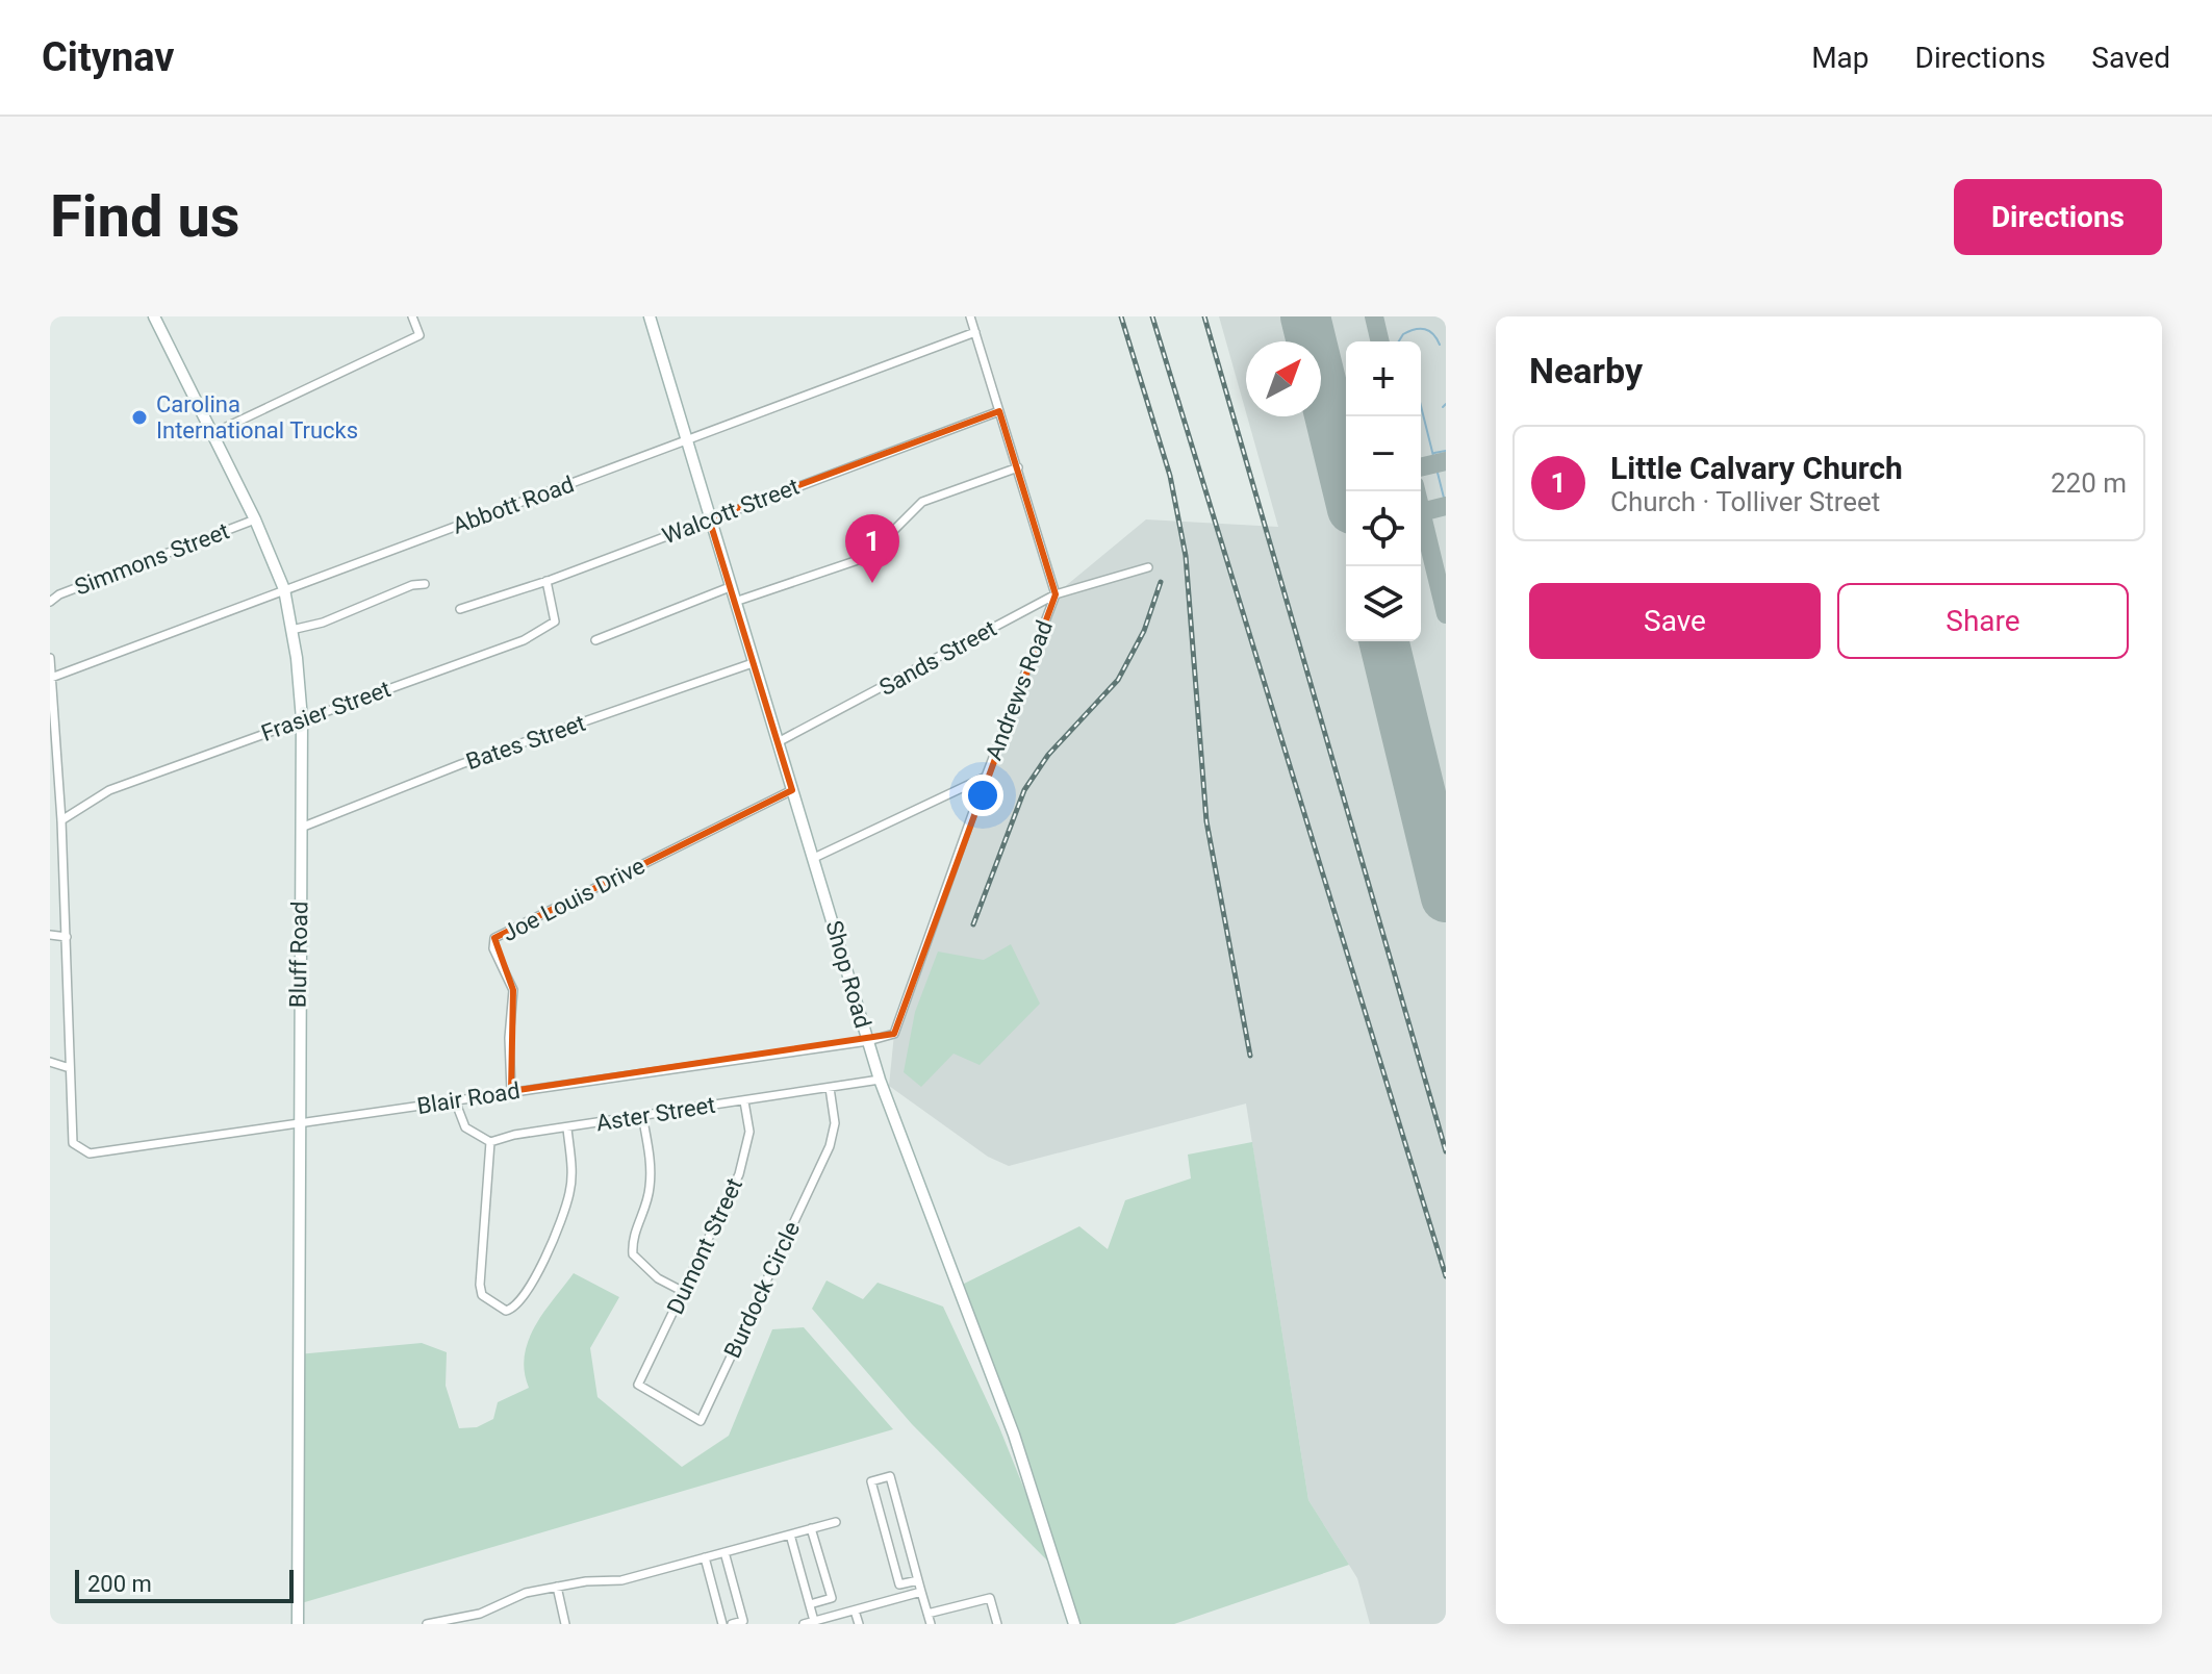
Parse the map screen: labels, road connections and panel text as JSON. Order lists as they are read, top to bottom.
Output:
{
  "streets": {
    "street": [
      "Abbott Road",
      "Walcott Street",
      "Simmons Street",
      "Sands Street",
      "Andrews Road",
      "Frasier Street",
      "Bates Street",
      "Joe Louis Drive",
      "Bluff Road",
      "Shop Road",
      "Blair Road",
      "Aster Street",
      "Dumont Street",
      "Burdock Circle"
    ]
  },
  "crossings": [
    ["Abbott Road", "Andrews Road"],
    ["Abbott Road", "Bluff Road"],
    ["Abbott Road", "Shop Road"],
    ["Walcott Street", "Andrews Road"],
    ["Walcott Street", "Frasier Street"],
    ["Walcott Street", "Shop Road"],
    ["Simmons Street", "Bluff Road"],
    ["Sands Street", "Andrews Road"],
    ["Sands Street", "Shop Road"],
    ["Andrews Road", "Shop Road"],
    ["Andrews Road", "Blair Road"],
    ["Frasier Street", "Bluff Road"],
    ["Bates Street", "Bluff Road"],
    ["Bates Street", "Shop Road"],
    ["Joe Louis Drive", "Shop Road"],
    ["Joe Louis Drive", "Blair Road"],
    ["Bluff Road", "Blair Road"],
    ["Shop Road", "Blair Road"],
    ["Shop Road", "Aster Street"],
    ["Aster Street", "Dumont Street"],
    ["Aster Street", "Burdock Circle"],
    ["Dumont Street", "Burdock Circle"]
  ],
  "places": ["Carolina International Trucks"],
  "scale_bar": "200 m",
  "north": "top right",
  "page": {
    "header": "Citynav",
    "nav": ["Map", "Directions", "Saved"],
    "buttons": [
      "Directions",
      ["Save", "Share"]
    ],
    "title": "Find us",
    "heading": "Nearby",
    "map_buttons": ["+", "−"],
    "list": [
      {
        "mark": "1",
        "name": "Little Calvary Church",
        "note": "Church · Tolliver Street",
        "value": "220 m"
      }
    ],
    "pins": "1",
    "scale": "200 m"
  }
}
